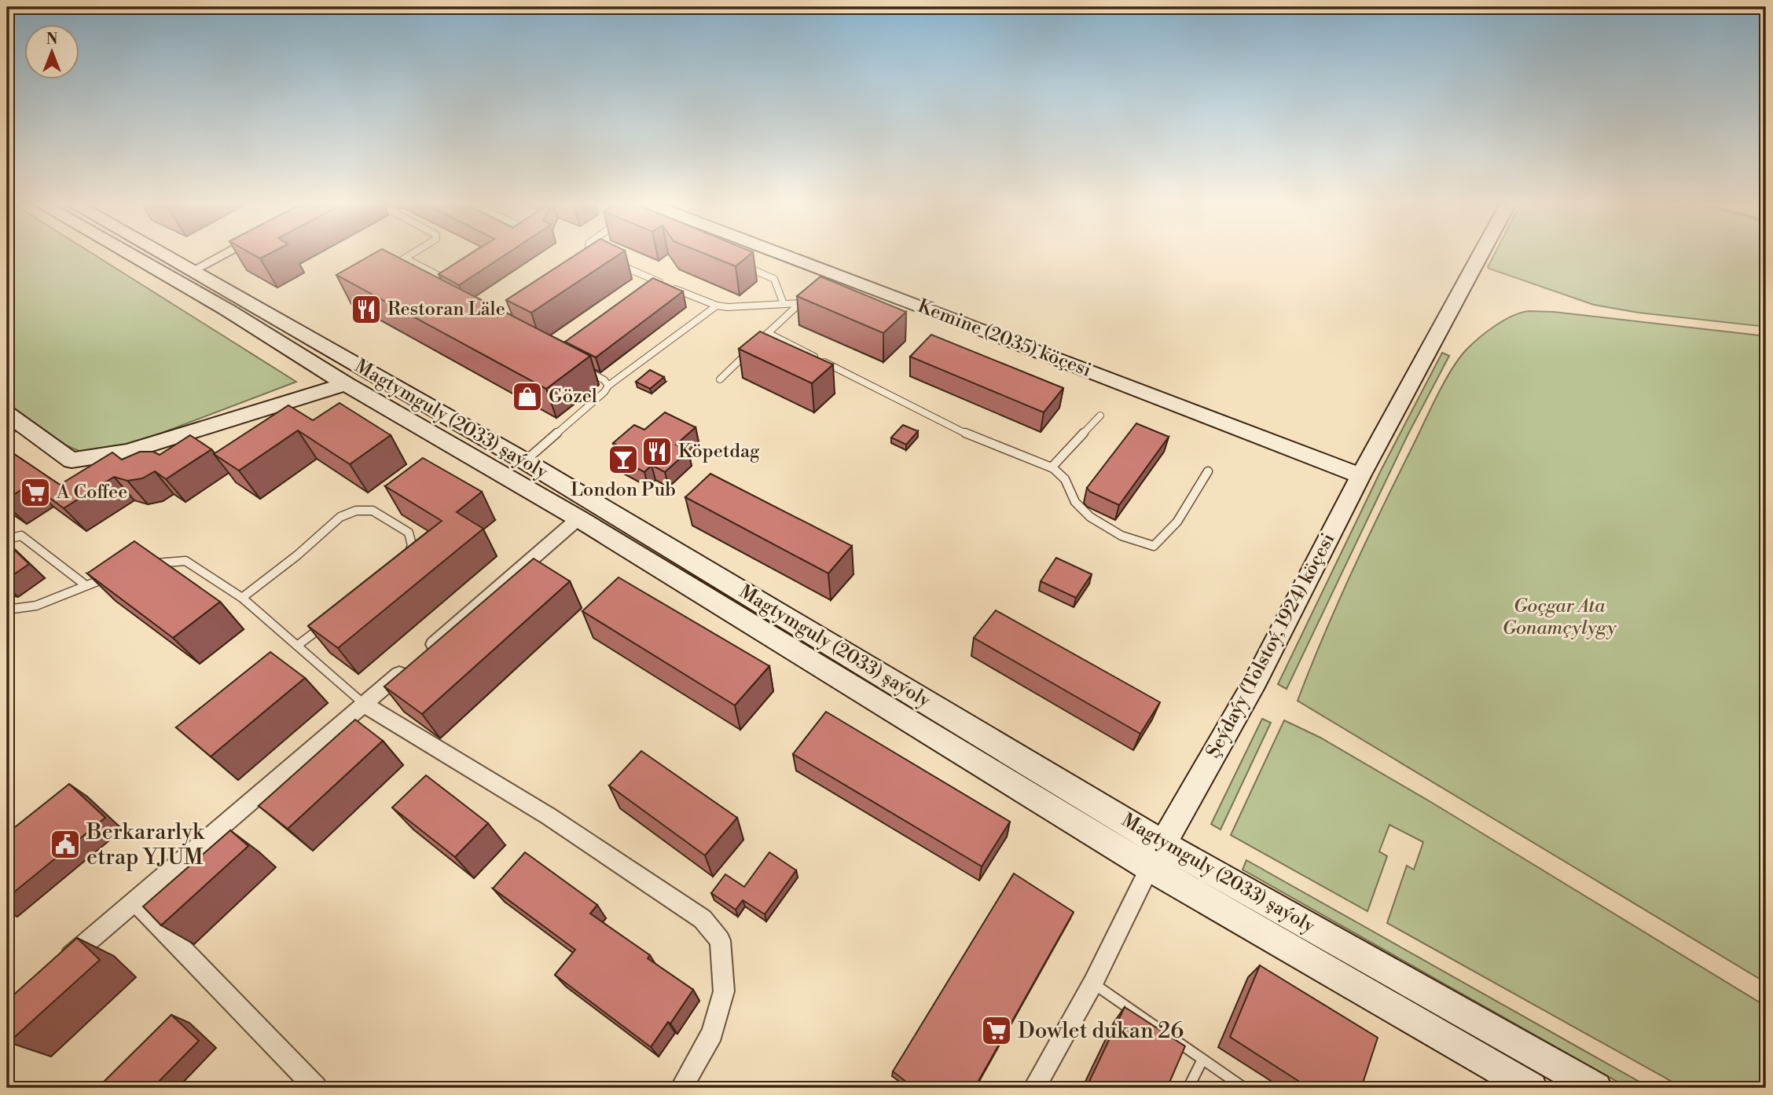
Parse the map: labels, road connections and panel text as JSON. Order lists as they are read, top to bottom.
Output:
{
  "streets": {
    "main road": ["Kemine (2035) köçesi", "Magtymguly (2033) şaýoly", "Şeýdaýy (Tolstoý, 1924) köçesi"]
  },
  "crossings": [
    ["Kemine (2035) köçesi", "Şeýdaýy (Tolstoý, 1924) köçesi"],
    ["Magtymguly (2033) şaýoly", "Şeýdaýy (Tolstoý, 1924) köçesi"]
  ],
  "parks": ["Goçgar Ata Gonamçylygy"],
  "places": {
    "restaurant": ["Restoran Läle", "Köpetdag"],
    "shop": ["Gözel"],
    "bar": ["London Pub"],
    "supermarket": ["A Coffee", "Dowlet dukan 26"],
    "public building": ["Berkararlyk etrap YJUM"]
  },
  "north": "top"
}
